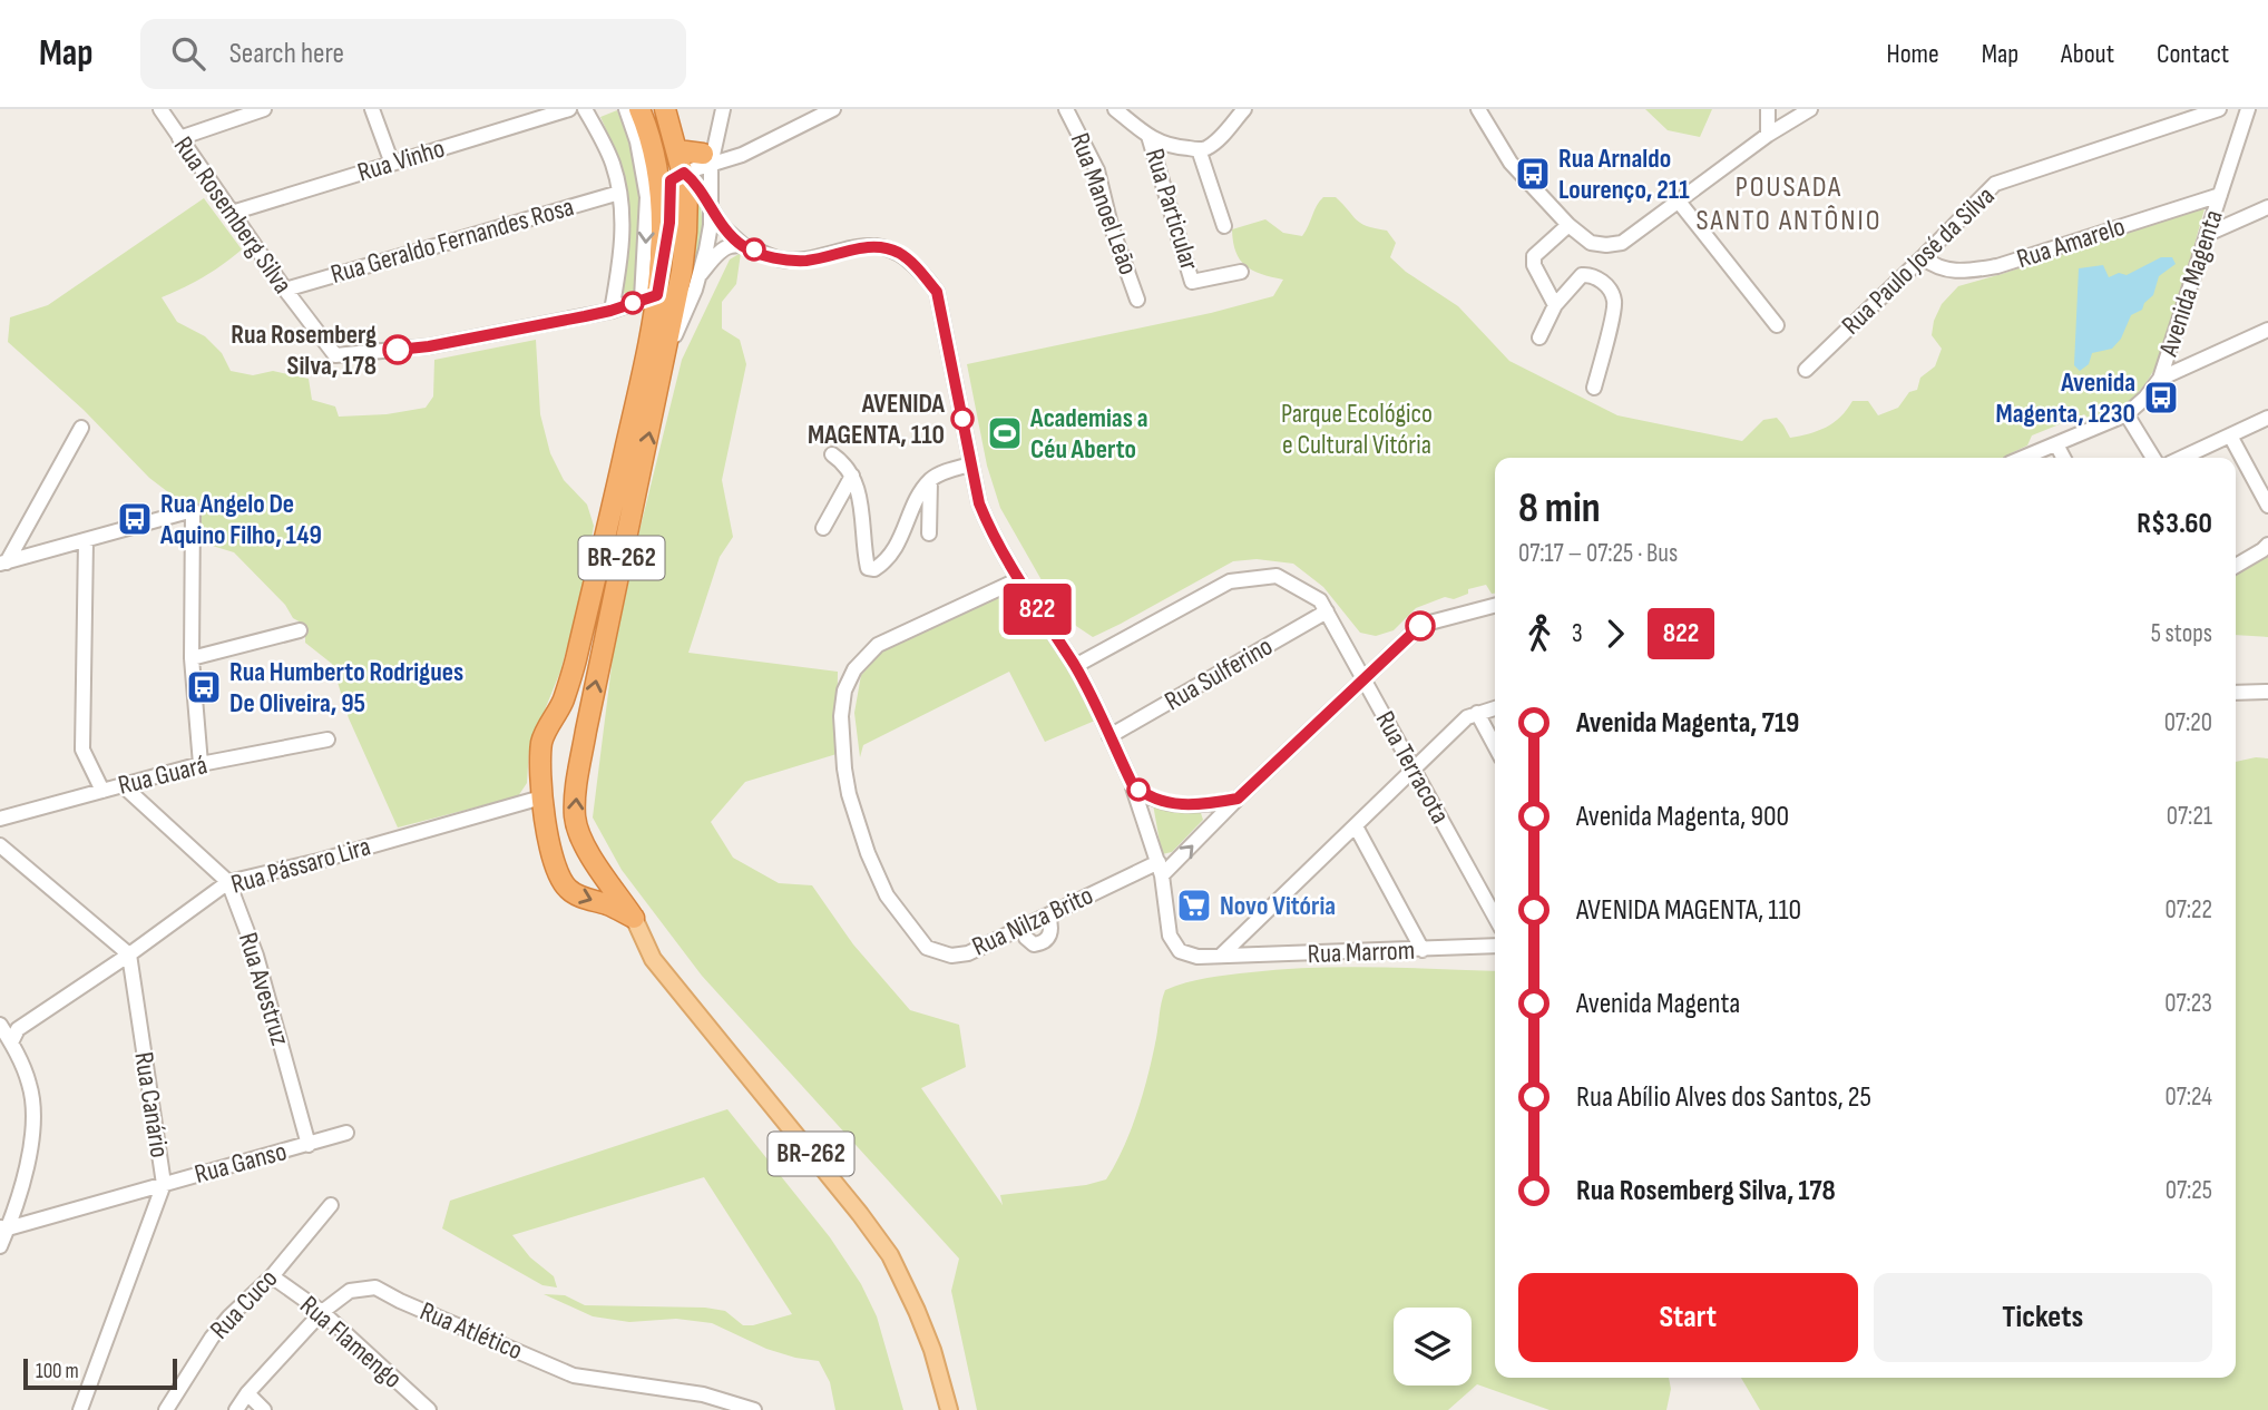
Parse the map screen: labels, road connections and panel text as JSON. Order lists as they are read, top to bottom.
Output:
{
  "streets": {
    "highway": ["BR-262"],
    "street": [
      "Rua Vinho",
      "Rua Manoel Leão",
      "Rua Particular",
      "Rua Rosemberg Silva",
      "Rua Geraldo Fernandes Rosa",
      "Rua Amarelo",
      "Rua Paulo José da Silva",
      "Avenida Magenta",
      "Rua Sulferino",
      "Rua Terracota",
      "Rua Guará",
      "Rua Pássaro Lira",
      "Rua Nilza Brito",
      "Rua Marrom",
      "Rua Avestruz",
      "Rua Canário",
      "Rua Ganso",
      "Rua Cuco",
      "Rua Atlético",
      "Rua Flamengo"
    ]
  },
  "crossings": [
    ["Rua Vinho", "Rua Rosemberg Silva"],
    ["Rua Rosemberg Silva", "Rua Geraldo Fernandes Rosa"],
    ["Rua Rosemberg Silva", "BR-262"],
    ["Rua Amarelo", "Rua Paulo José da Silva"],
    ["Rua Amarelo", "Avenida Magenta"],
    ["BR-262", "Rua Pássaro Lira"],
    ["Rua Sulferino", "Rua Terracota"],
    ["Rua Guará", "Rua Avestruz"],
    ["Rua Pássaro Lira", "Rua Avestruz"],
    ["Rua Pássaro Lira", "Rua Canário"],
    ["Rua Nilza Brito", "Rua Marrom"],
    ["Rua Avestruz", "Rua Ganso"],
    ["Rua Canário", "Rua Ganso"],
    ["Rua Cuco", "Rua Flamengo"],
    ["Rua Atlético", "Rua Flamengo"]
  ],
  "districts": ["POUSADA SANTO ANTÔNIO"],
  "parks": ["Parque Ecológico e Cultural Vitória"],
  "places": {
    "bus stop": [
      "Rua Arnaldo Lourenço, 211",
      "Avenida Magenta, 1230",
      "Rua Angelo De Aquino Filho, 149",
      "Rua Humberto Rodrigues De Oliveira, 95"
    ],
    "other": ["Rua Rosemberg Silva, 178", "AVENIDA MAGENTA, 110"],
    "sports": ["Academias a Céu Aberto"],
    "supermarket": ["Novo Vitória"]
  },
  "lines": ["bus line 822"],
  "scale_bar": "100 m",
  "page": {
    "header": "Map",
    "search": "Search here",
    "nav": [
      "Home",
      "Map",
      "About",
      "Contact"
    ],
    "on_map": "822",
    "heading": ["8 min", "07:17 – 07:25 · Bus", "R$3.60"],
    "legs": ["3", "822", "5 stops"],
    "list": [
      {
        "name": "Avenida Magenta, 719",
        "value": "07:20"
      },
      {
        "name": "Avenida Magenta, 900",
        "value": "07:21"
      },
      {
        "name": "AVENIDA MAGENTA, 110",
        "value": "07:22"
      },
      {
        "name": "Avenida Magenta",
        "value": "07:23"
      },
      {
        "name": "Rua Abílio Alves dos Santos, 25",
        "value": "07:24"
      },
      {
        "name": "Rua Rosemberg Silva, 178",
        "value": "07:25"
      }
    ],
    "buttons": ["Start", "Tickets"],
    "scale": "100 m"
  }
}
